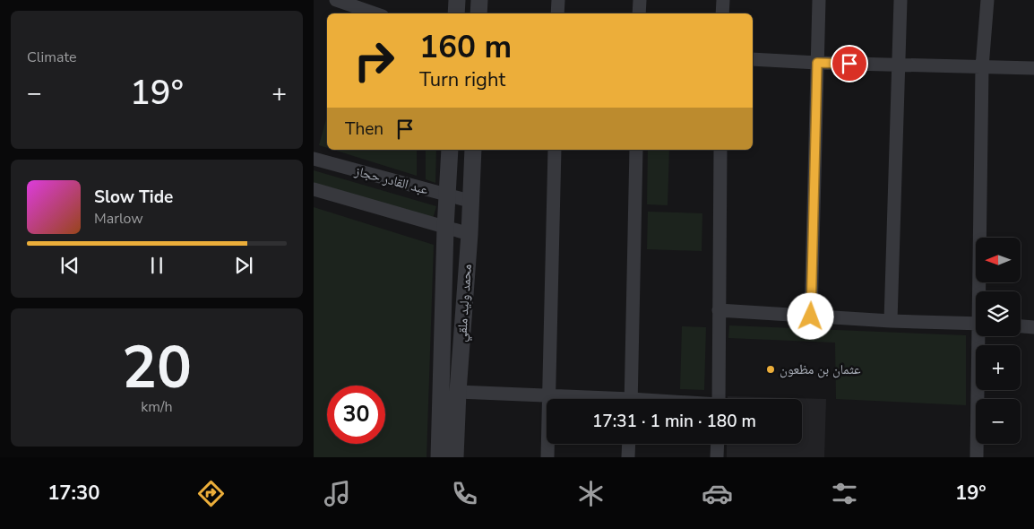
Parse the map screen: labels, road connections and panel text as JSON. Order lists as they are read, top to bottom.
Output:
{
  "streets": {
    "street": ["عبد القادر حجاز", "محمد وليد ملقي"]
  },
  "crossings": [
    ["عبد القادر حجاز", "محمد وليد ملقي"]
  ],
  "places": ["عثمان بن مظعون"],
  "north": "left",
  "page": {
    "tile": [
      "Climate",
      ["20", "km/h"]
    ],
    "turn": ["160 m", "Turn right"],
    "heat": ["−", "19°", "+"],
    "then": "Then",
    "song": ["Slow Tide", "Marlow"],
    "map_buttons": ["+", "−"],
    "limit": "30",
    "trip": "17:31 · 1 min · 180 m",
    "tabs": ["17:30", "19°"]
  }
}
